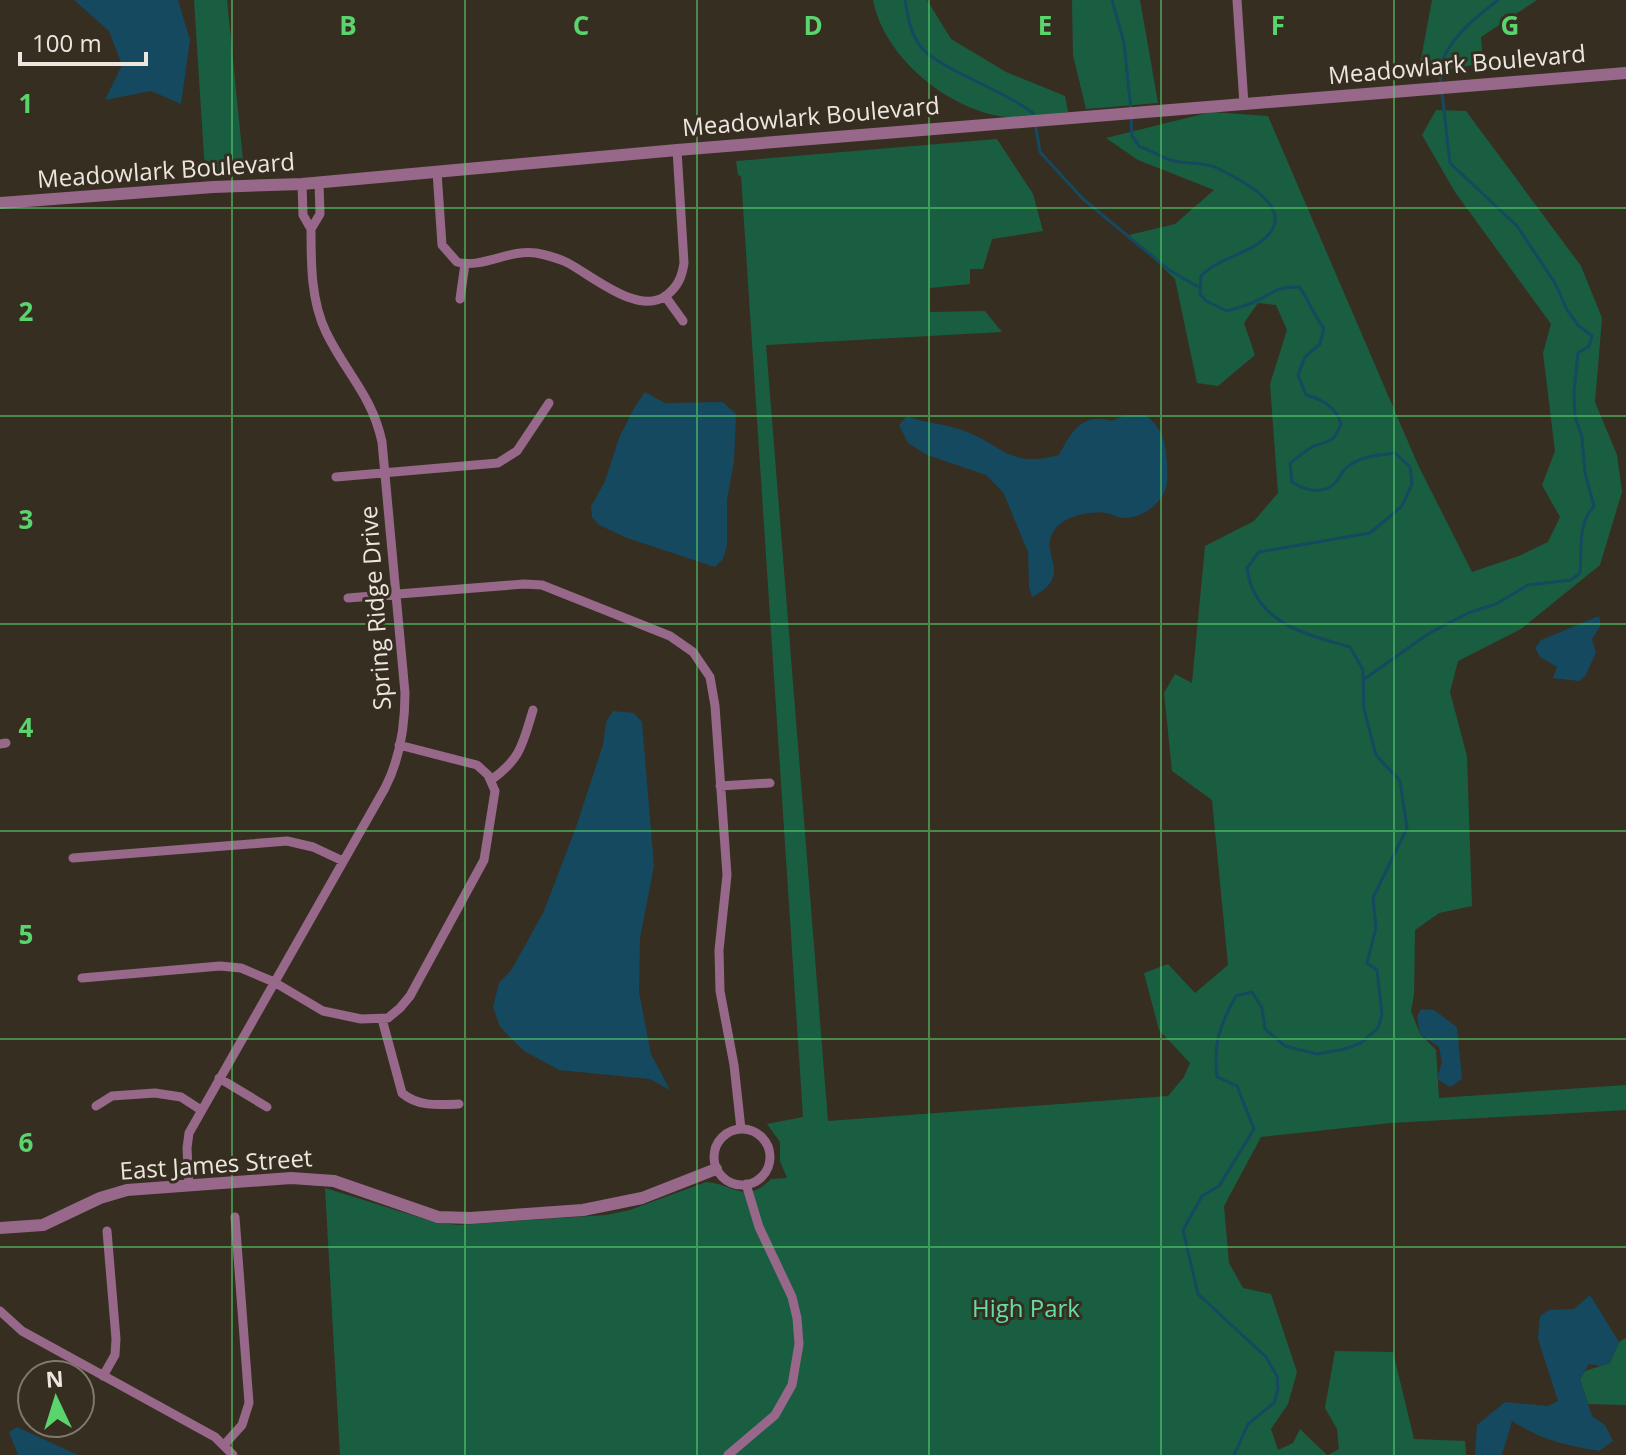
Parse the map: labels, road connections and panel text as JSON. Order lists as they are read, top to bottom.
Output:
{
  "streets": {
    "street": ["Meadowlark Boulevard", "Spring Ridge Drive", "East James Street"]
  },
  "crossings": [
    ["Meadowlark Boulevard", "Spring Ridge Drive"],
    ["Spring Ridge Drive", "East James Street"]
  ],
  "parks": ["High Park"],
  "scale_bar": "100 m",
  "north": "top",
  "grid": {
    "columns": [
      "B",
      "C",
      "D",
      "E",
      "F",
      "G"
    ],
    "rows": [
      "1",
      "2",
      "3",
      "4",
      "5",
      "6"
    ]
  }
}
